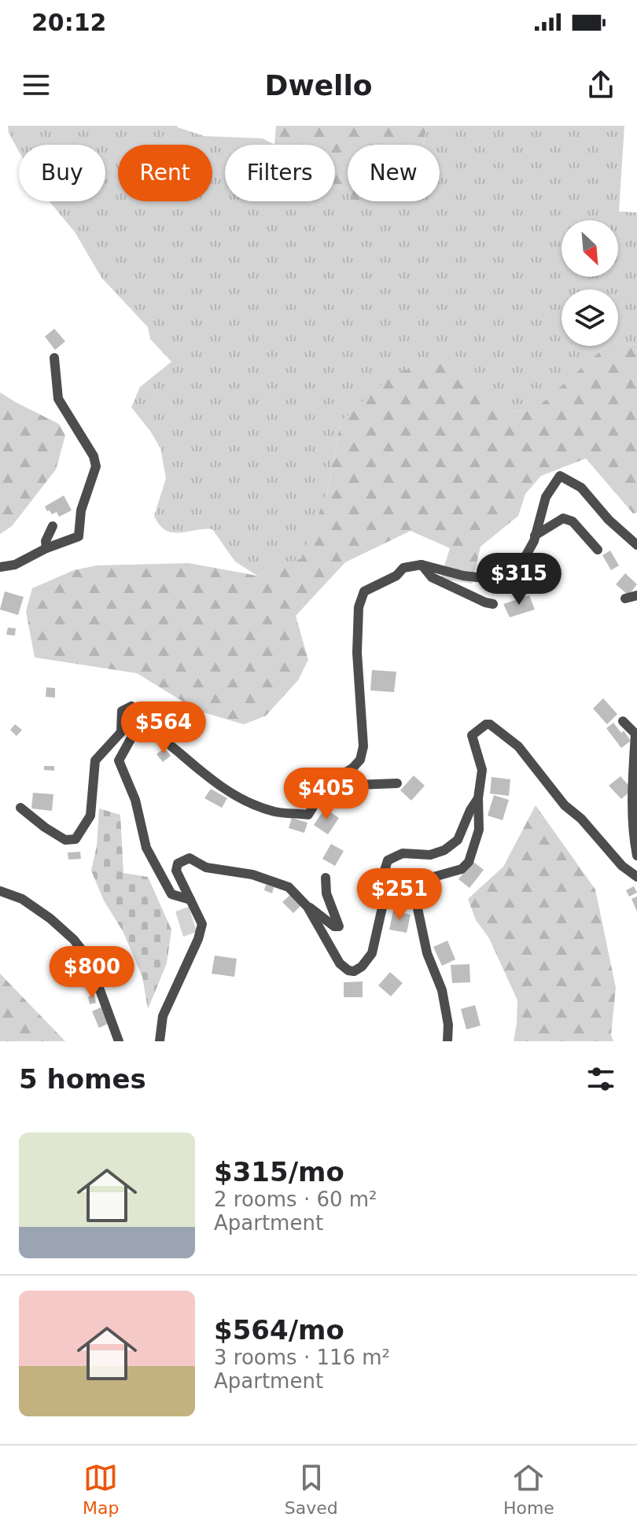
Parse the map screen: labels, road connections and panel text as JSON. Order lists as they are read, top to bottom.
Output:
{
  "north": "bottom right",
  "page": {
    "status": "20:12",
    "header": "Dwello",
    "chip": [
      "Buy",
      "Rent",
      "Filters",
      "New"
    ],
    "price": [
      "$315",
      "$564",
      "$405",
      "$251",
      "$800"
    ],
    "heading": "5 homes",
    "list": [
      {
        "name": "$315/mo",
        "note": "2 rooms · 60 m² · Apartment"
      },
      {
        "name": "$564/mo",
        "note": "3 rooms · 116 m² · Apartment"
      }
    ],
    "tabs": ["Map", "Saved", "Home"]
  }
}
